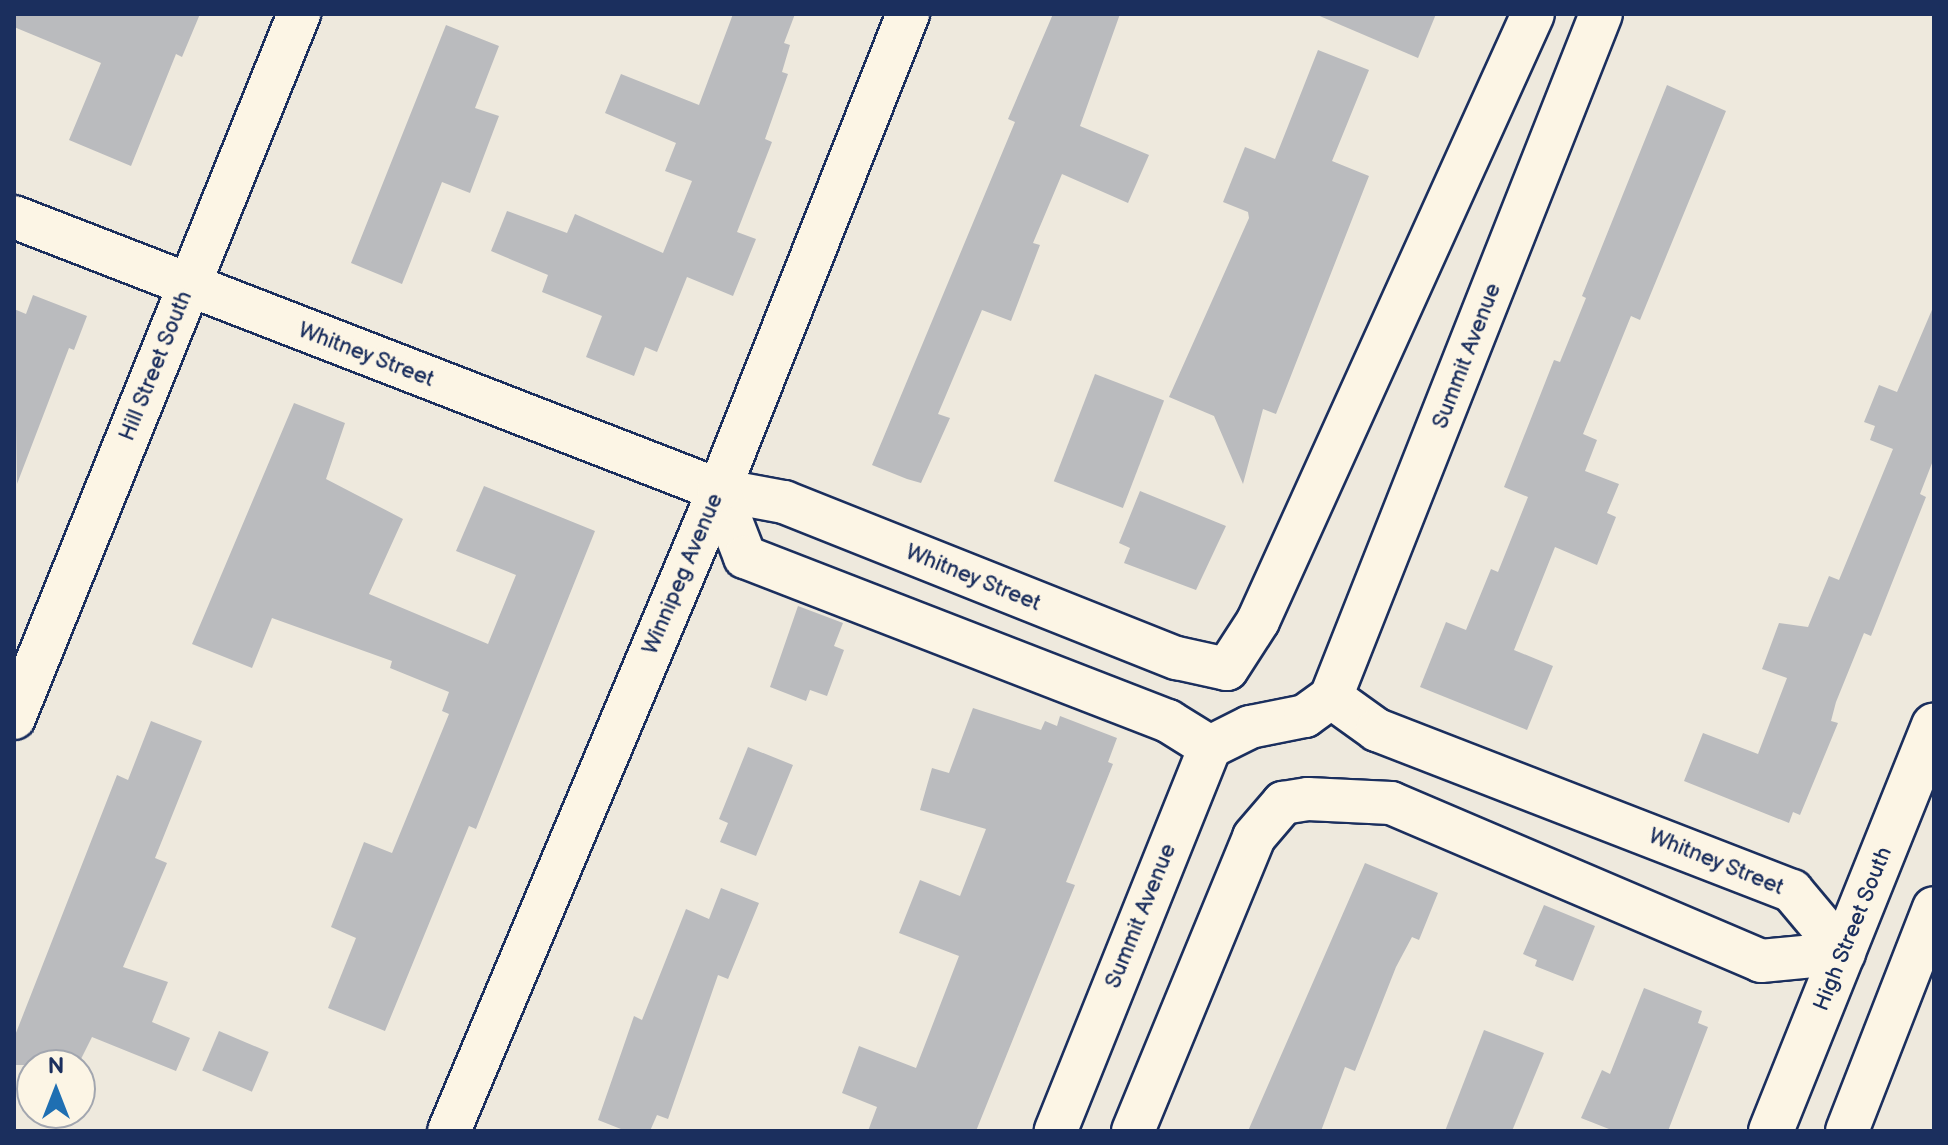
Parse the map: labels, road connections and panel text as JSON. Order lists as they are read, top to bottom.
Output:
{
  "streets": {
    "main road": ["High Street South"],
    "street": [
      "Whitney Street",
      "Summit Avenue",
      "Hill Street South",
      "Winnipeg Avenue"
    ]
  },
  "crossings": [
    ["Whitney Street", "Summit Avenue"],
    ["Whitney Street", "Hill Street South"],
    ["Whitney Street", "Winnipeg Avenue"],
    ["Whitney Street", "High Street South"]
  ],
  "north": "top"
}
